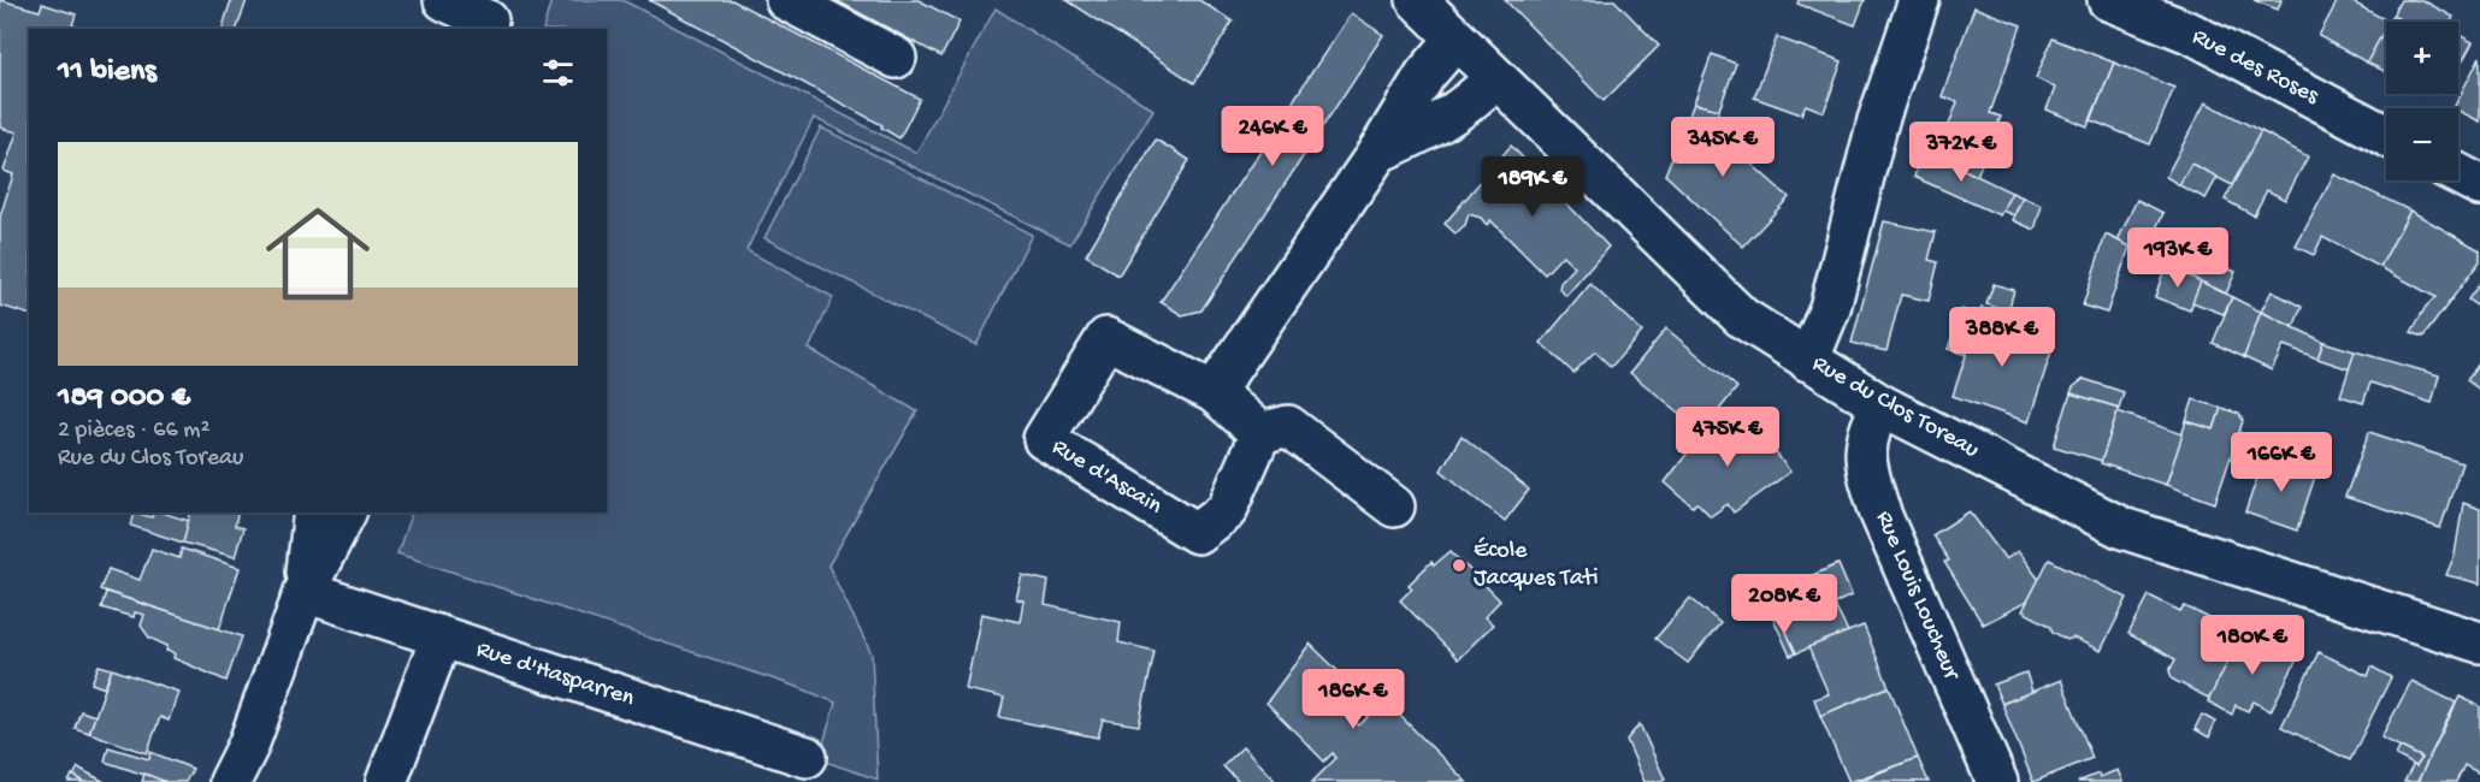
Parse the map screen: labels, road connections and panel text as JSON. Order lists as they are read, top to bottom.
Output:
{
  "streets": {
    "street": [
      "Rue des Roses",
      "Rue du Clos Toreau",
      "Rue d'Ascain",
      "Rue Louis Loucheur",
      "Rue d'Hasparren"
    ]
  },
  "crossings": [
    ["Rue du Clos Toreau", "Rue Louis Loucheur"]
  ],
  "places": ["École Jacques Tati"],
  "page": {
    "map_buttons": ["+", "−"],
    "heading": "11 biens",
    "price": [
      "246K €",
      "345K €",
      "372K €",
      "189K €",
      "193K €",
      "388K €",
      "475K €",
      "166K €",
      "208K €",
      "180K €",
      "186K €"
    ],
    "list": [
      {
        "name": "189 000 €",
        "note": "2 pièces · 66 m² · Rue du Clos Toreau"
      }
    ]
  }
}
